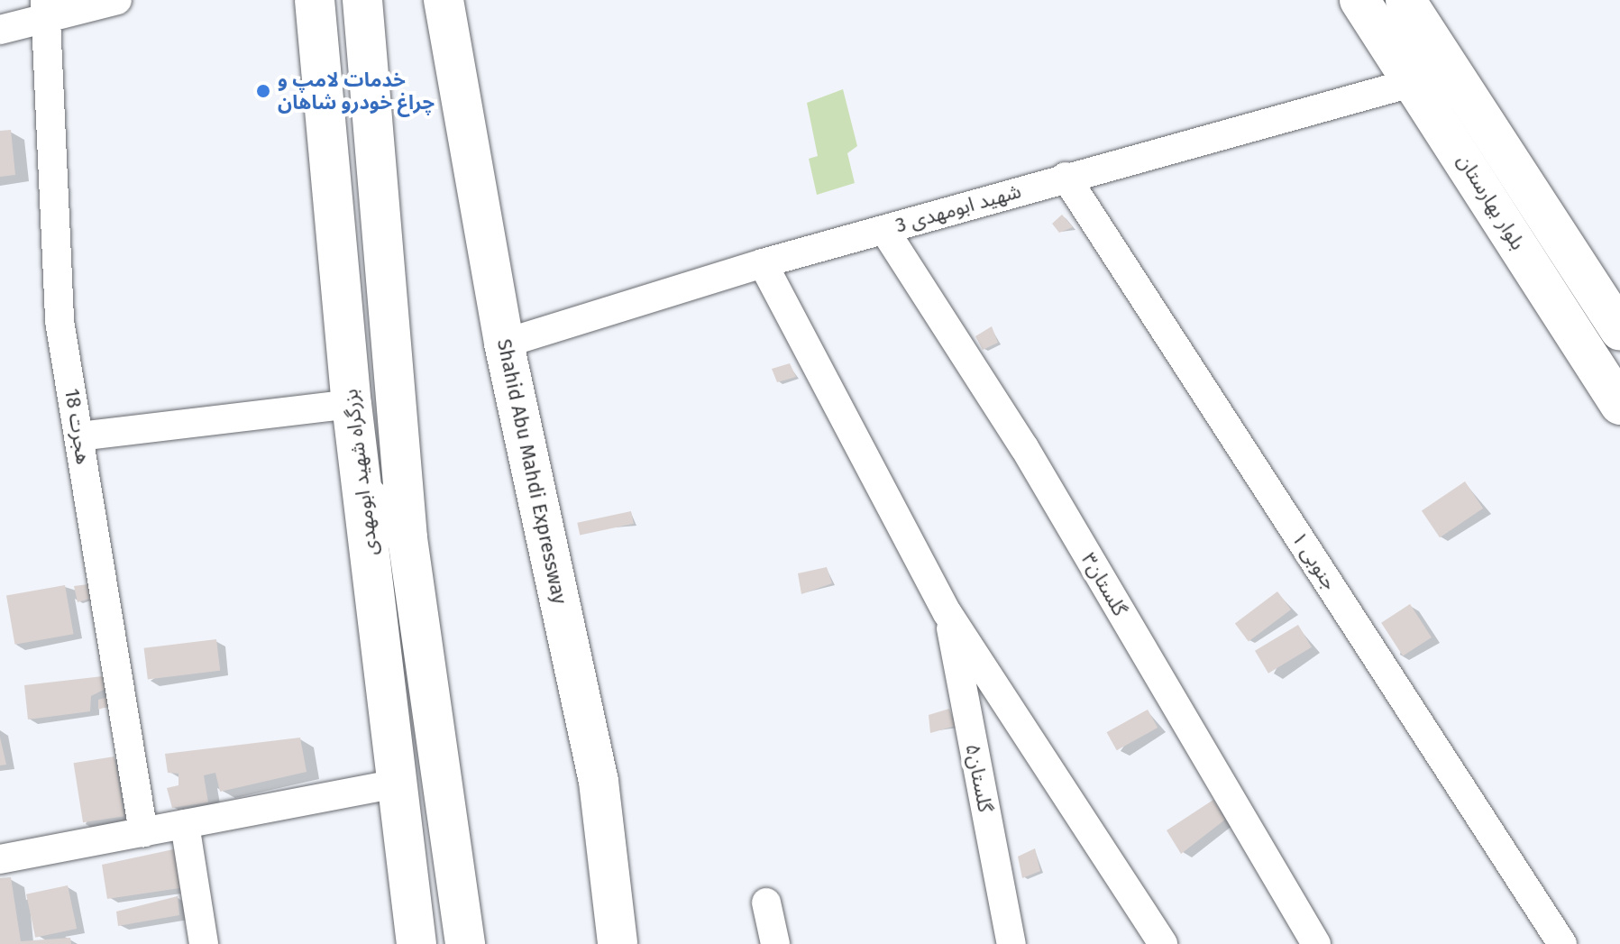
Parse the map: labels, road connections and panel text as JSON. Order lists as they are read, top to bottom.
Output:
{
  "streets": {
    "main road": ["بلوار بهارستان", "Shahid Abu Mahdi Expressway", "بزرگراه شهید ابومهدی"],
    "street": [
      "شهید ابومهدی 3",
      "هجرت 18",
      "جنوبی ۱",
      "گلستان۳",
      "گلستان۵"
    ]
  },
  "crossings": [
    ["بلوار بهارستان", "شهید ابومهدی 3"],
    ["شهید ابومهدی 3", "Shahid Abu Mahdi Expressway"],
    ["شهید ابومهدی 3", "جنوبی ۱"],
    ["شهید ابومهدی 3", "گلستان۳"]
  ],
  "places": ["خدمات لامپ و چراغ خودرو شاهان"]
}
